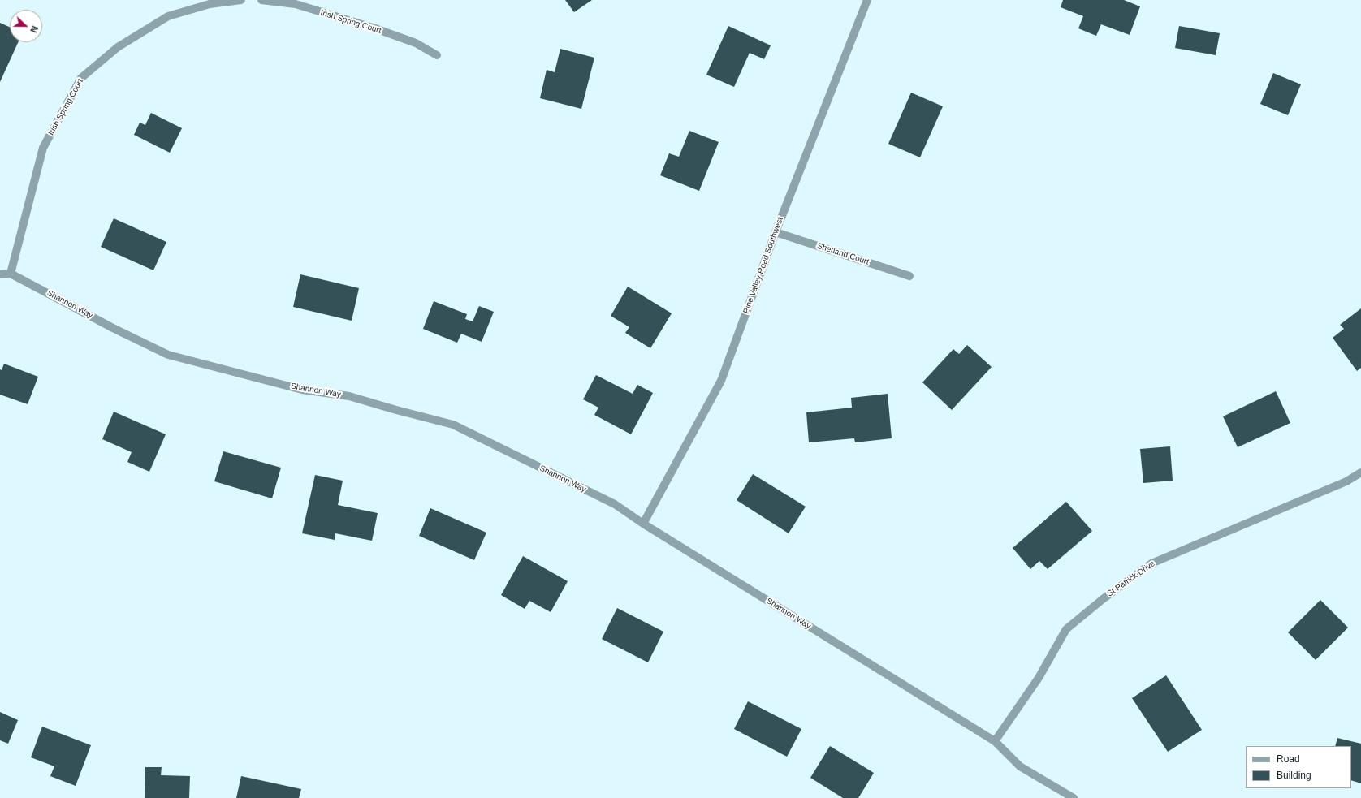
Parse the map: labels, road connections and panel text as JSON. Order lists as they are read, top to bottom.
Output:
{
  "streets": {
    "street": [
      "Irish Spring Court",
      "Shetland Court",
      "Pine Valley Road Southwest",
      "Shannon Way",
      "St Patrick Drive"
    ]
  },
  "crossings": [
    ["Irish Spring Court", "Shannon Way"],
    ["Shetland Court", "Pine Valley Road Southwest"],
    ["Pine Valley Road Southwest", "Shannon Way"],
    ["Shannon Way", "St Patrick Drive"]
  ],
  "legend": ["Road", "Building"],
  "north": "right"
}
